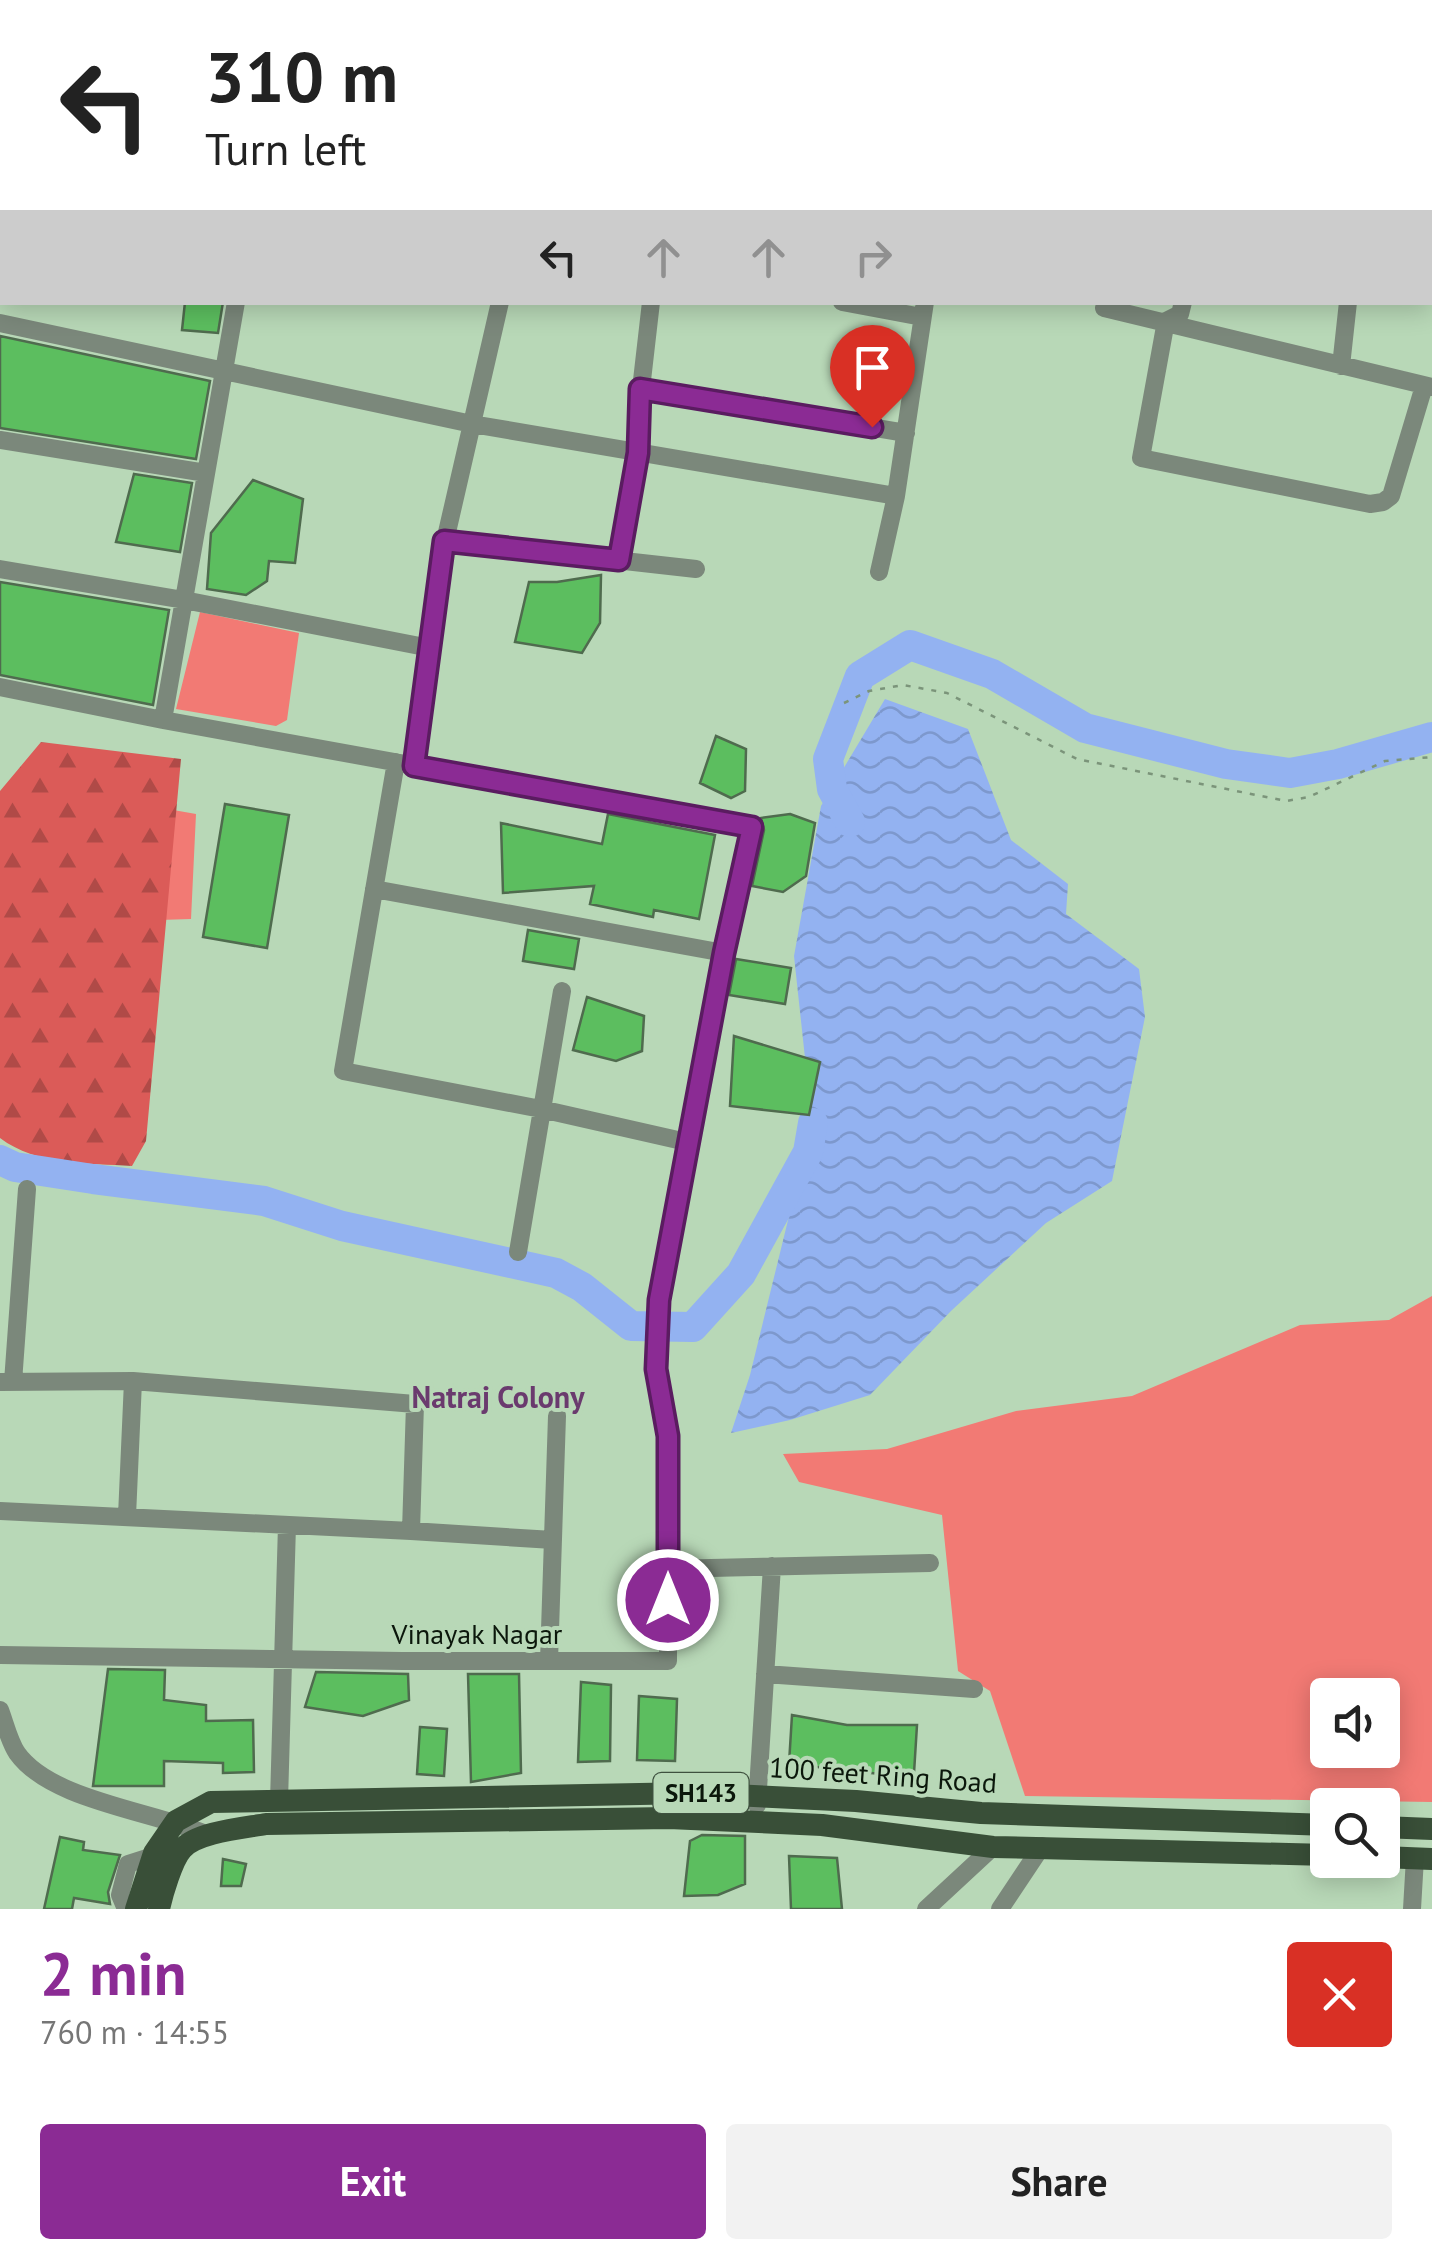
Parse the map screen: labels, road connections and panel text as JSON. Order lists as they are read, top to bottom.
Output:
{
  "streets": {
    "main road": ["100 feet Ring Road", "SH143"],
    "street": ["Vinayak Nagar"]
  },
  "districts": ["Natraj Colony"],
  "page": {
    "turn": ["310 m", "Turn left"],
    "heading": ["2 min", "760 m · 14:55"],
    "buttons": ["Exit", "Share"]
  }
}
